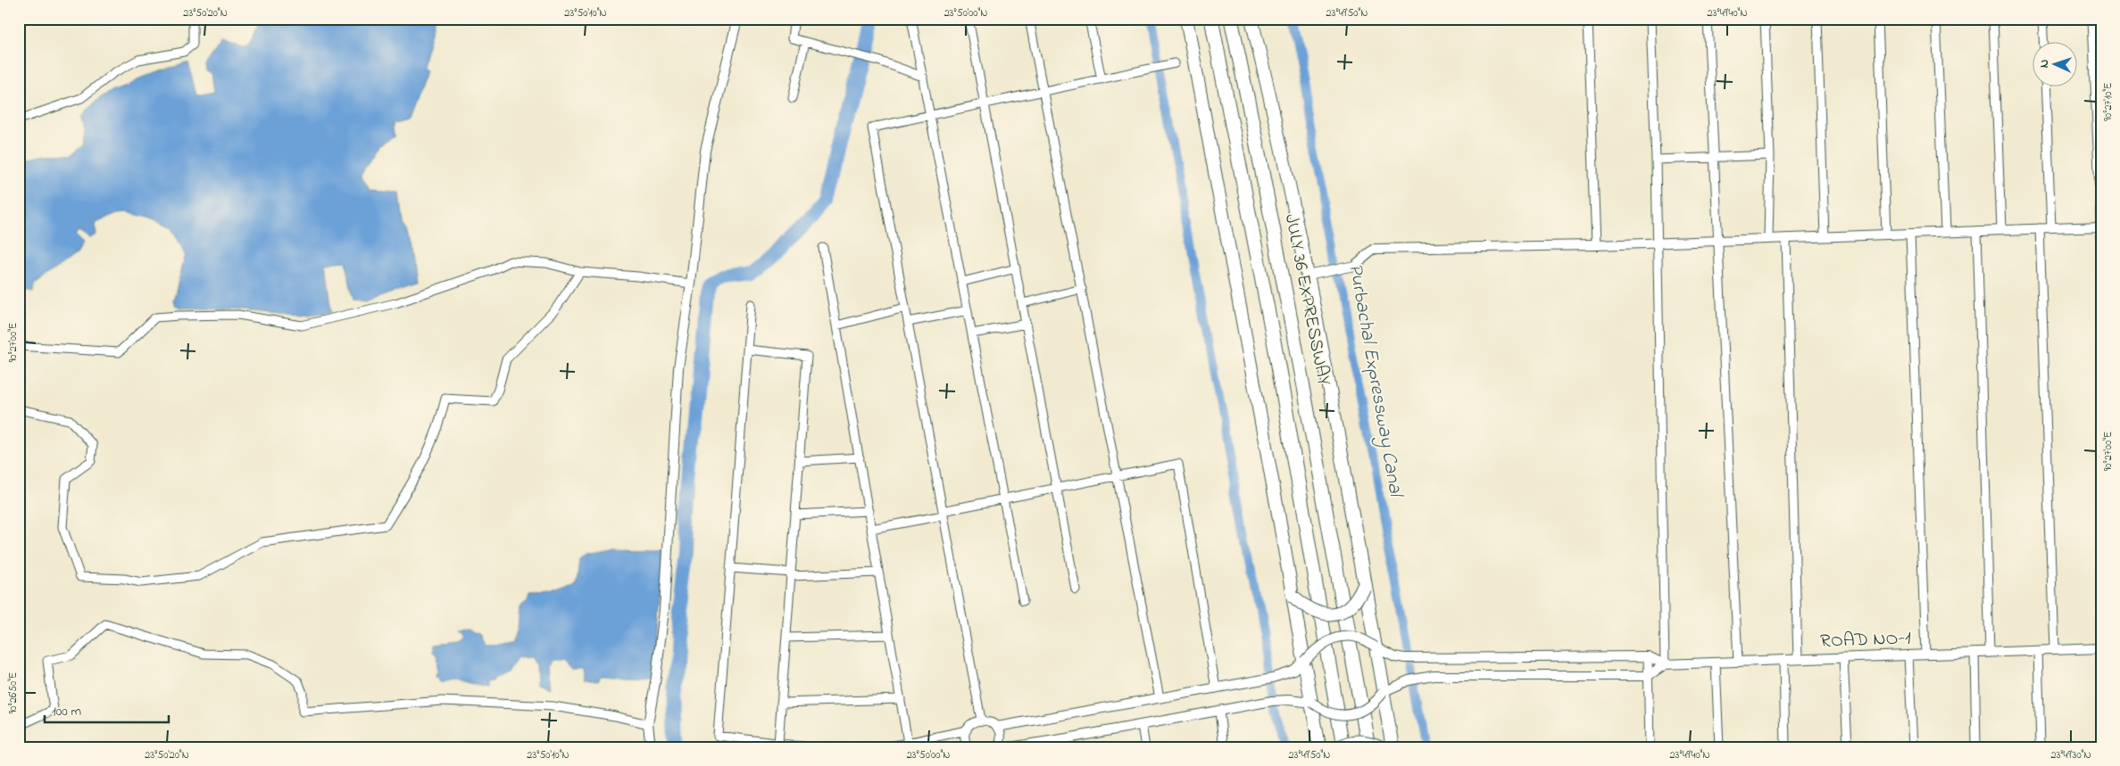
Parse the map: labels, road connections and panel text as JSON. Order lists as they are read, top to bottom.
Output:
{
  "streets": {
    "highway": ["JULY 36 EXPRESSWAY"],
    "street": ["ROAD NO-1"]
  },
  "water": ["Purbachal Expressway Canal"],
  "scale_bar": "100 m",
  "north": "left",
  "coordinates": [
    "23°50'20\"N",
    "23°50'10\"N",
    "23°50'00\"N",
    "23°49'50\"N",
    "23°49'40\"N",
    "90°27'10\"E",
    "90°27'00\"E",
    "90°26'50\"E",
    "23°49'30\"N"
  ]
}
